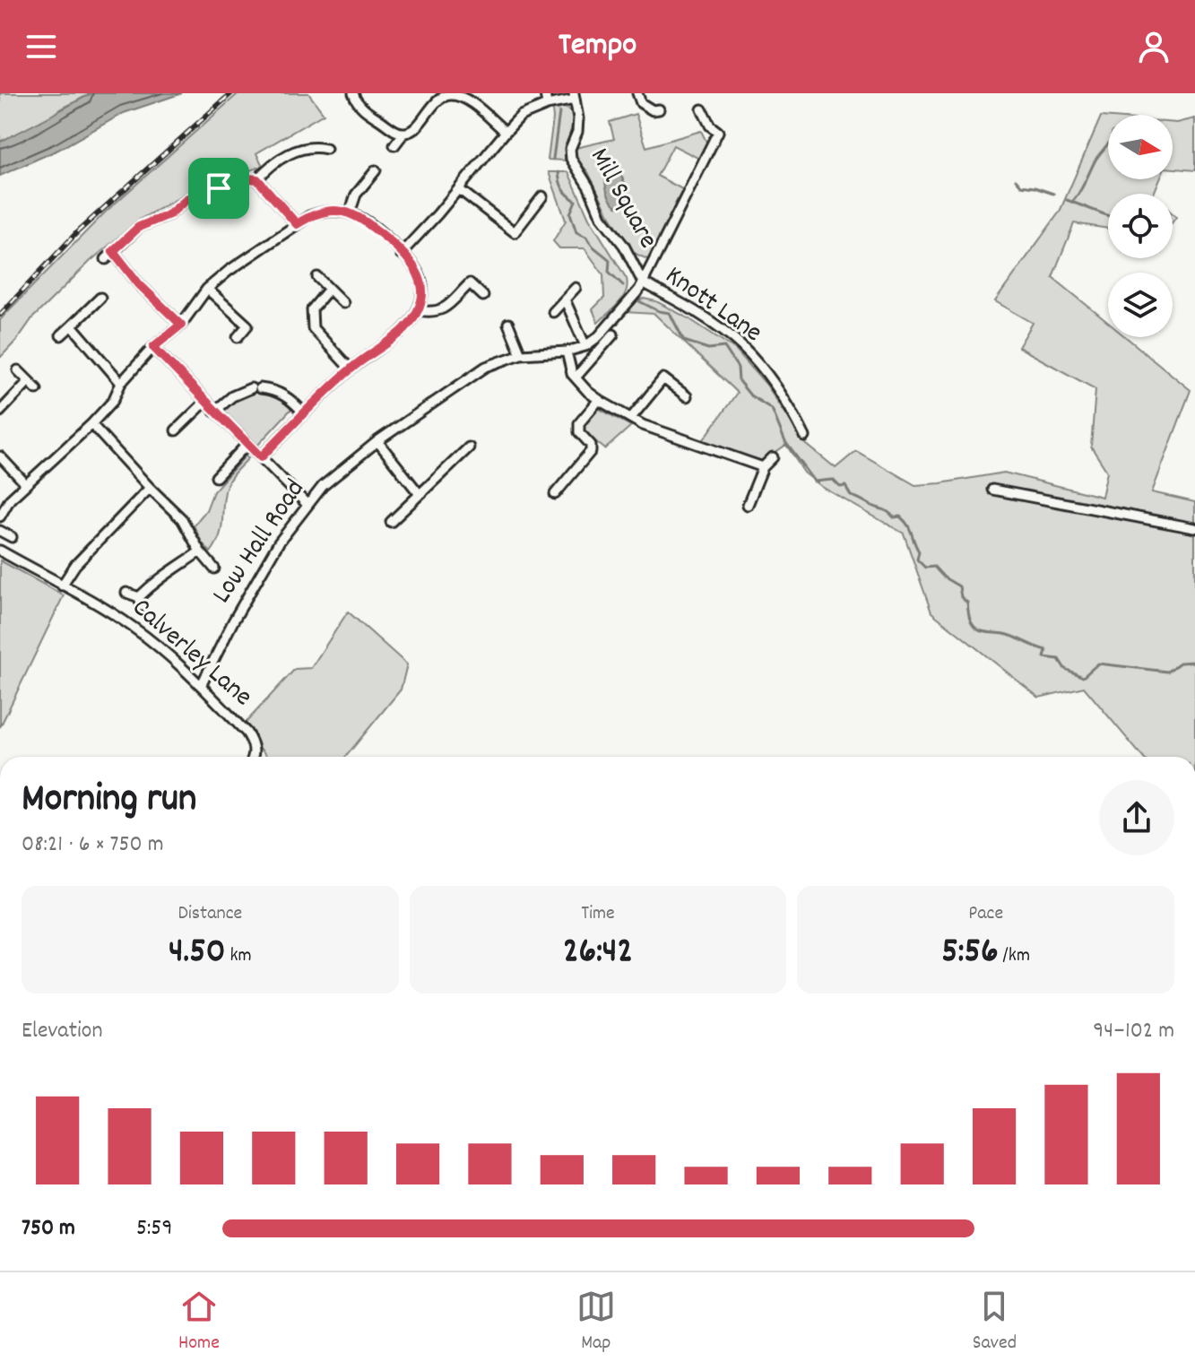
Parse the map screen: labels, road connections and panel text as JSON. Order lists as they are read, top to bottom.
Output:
{
  "streets": {
    "street": [
      "Mill Square",
      "Knott Lane",
      "Low Hall Road",
      "Calverley Lane"
    ]
  },
  "crossings": [
    ["Mill Square", "Knott Lane"],
    ["Mill Square", "Low Hall Road"],
    ["Knott Lane", "Low Hall Road"],
    ["Low Hall Road", "Calverley Lane"]
  ],
  "north": "right",
  "page": {
    "header": "Tempo",
    "heading": ["Morning run", "08:21 · 6 × 750 m"],
    "stats": [
      ["Distance", "4.50 km"],
      ["Time", "26:42"],
      ["Pace", "5:56 /km"]
    ],
    "chart": ["Elevation", "94–102 m"],
    "list": [
      {
        "name": "750 m",
        "note": "5:59"
      }
    ],
    "tabs": ["Home", "Map", "Saved"]
  }
}
